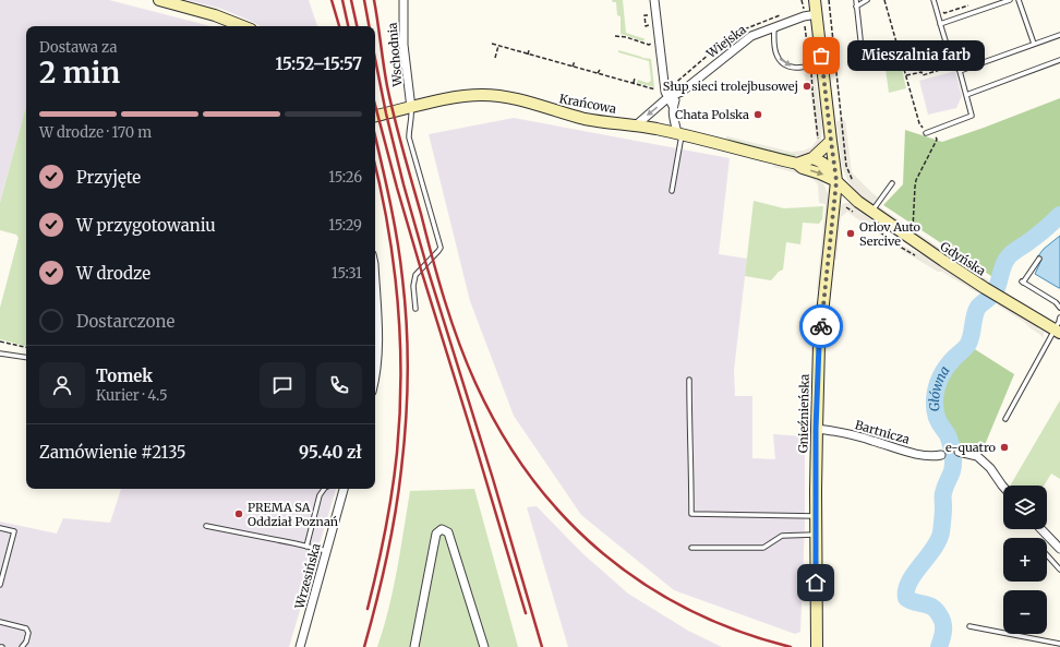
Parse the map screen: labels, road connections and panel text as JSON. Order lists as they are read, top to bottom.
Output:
{
  "streets": {
    "street": [
      "Wiejska",
      "Wschodnia",
      "Krańcowa",
      "Gdyńska",
      "Gnieźnieńska",
      "Bartnicza",
      "Wrzesińska"
    ]
  },
  "crossings": [
    ["Wiejska", "Krańcowa"],
    ["Wschodnia", "Krańcowa"],
    ["Krańcowa", "Gdyńska"],
    ["Krańcowa", "Gnieźnieńska"],
    ["Gdyńska", "Gnieźnieńska"],
    ["Gnieźnieńska", "Bartnicza"]
  ],
  "water": ["Główna"],
  "places": [
    "Mieszalnia farb",
    "Słup sieci trolejbusowej",
    "Chata Polska",
    "Orlov Auto Sercive",
    "e-quatro",
    "PREMA SA Oddział Poznań"
  ],
  "page": {
    "heading": ["2 min", "Dostawa za", "15:52–15:57"],
    "panel": [
      "Tomek",
      "Kurier · 4.5",
      "Zamówienie #2135",
      "95.40 zł"
    ],
    "bubble": "Mieszalnia farb",
    "bar": "W drodze · 170 m",
    "list": [
      ["Przyjęte", "15:26"],
      ["W przygotowaniu", "15:29"],
      ["W drodze", "15:31"],
      "Dostarczone"
    ],
    "map_buttons": ["+", "−"]
  }
}
